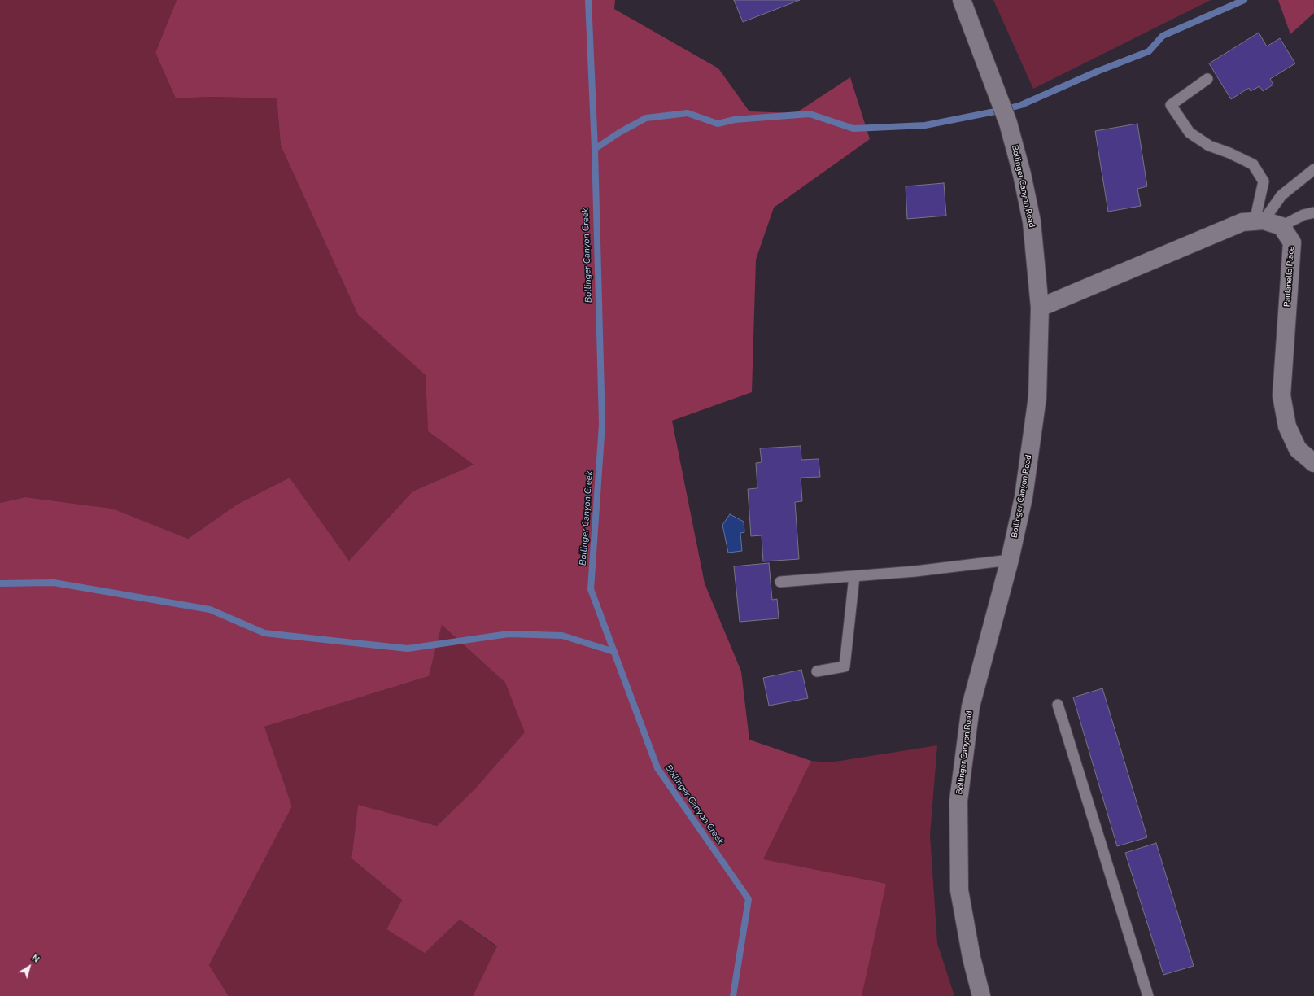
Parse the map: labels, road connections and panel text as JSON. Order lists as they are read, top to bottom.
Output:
{
  "streets": {
    "street": ["Bollinger Canyon Road", "Paulanella Place"]
  },
  "water": ["Bollinger Canyon Creek"],
  "north": "top right"
}
